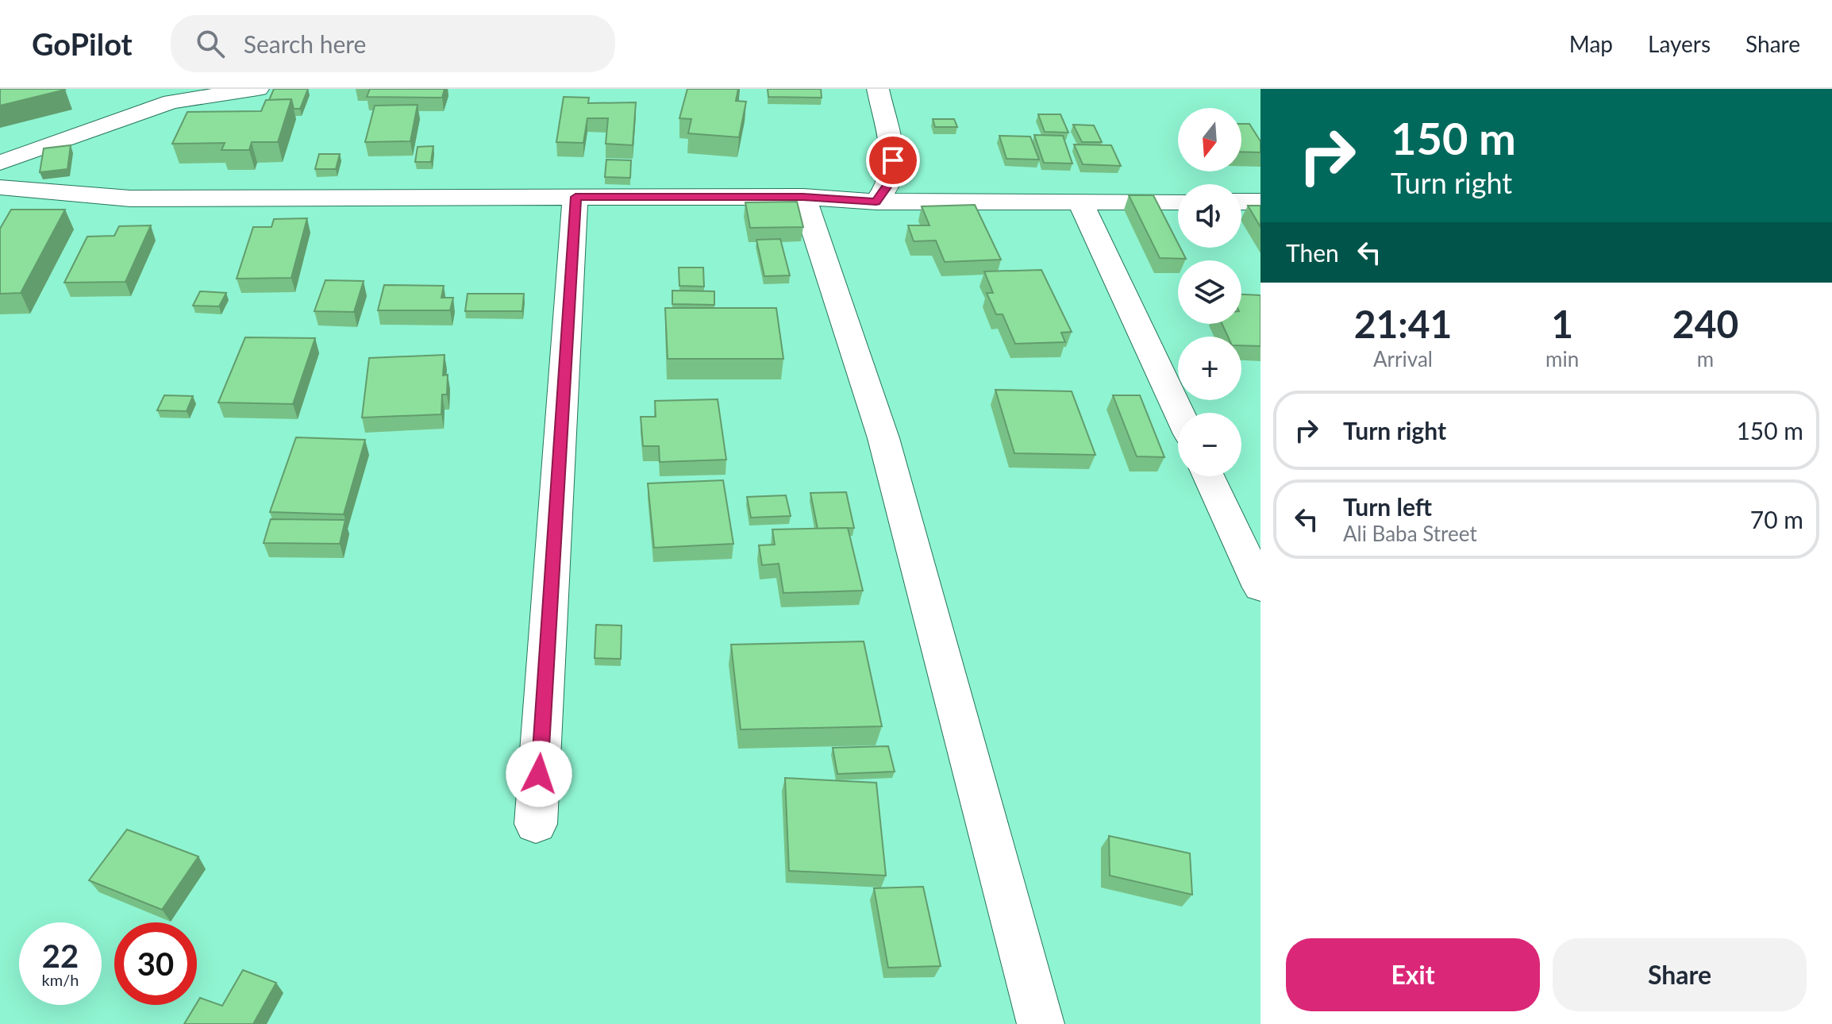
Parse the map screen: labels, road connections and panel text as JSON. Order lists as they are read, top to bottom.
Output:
{
  "north": "bottom",
  "page": {
    "header": "GoPilot",
    "search": "Search here",
    "nav": ["Map", "Layers", "Share"],
    "turn": ["150 m", "Turn right"],
    "map_buttons": ["+", "−"],
    "then": "Then",
    "eta": [
      "21:41",
      "Arrival",
      "1",
      "min",
      "240",
      "m"
    ],
    "list": [
      {
        "name": "Turn right",
        "value": "150 m"
      },
      {
        "name": "Turn left",
        "note": "Ali Baba Street",
        "value": "70 m"
      }
    ],
    "speed": "22 km/h",
    "limit": "30",
    "buttons": ["Exit", "Share"]
  }
}
